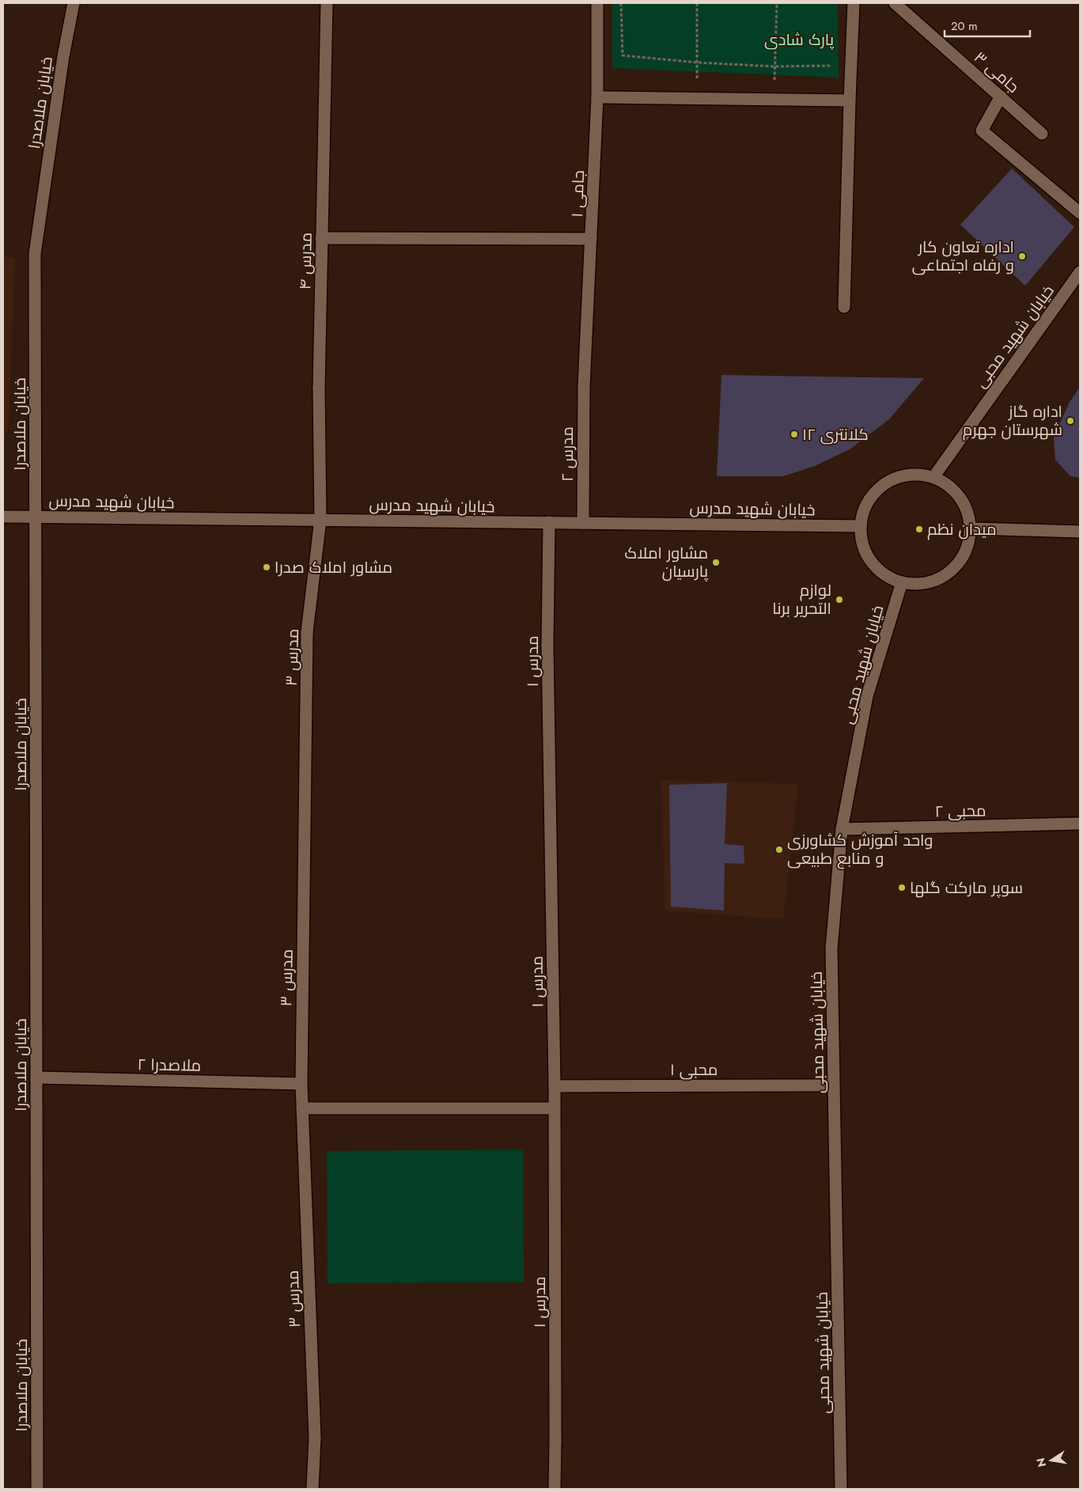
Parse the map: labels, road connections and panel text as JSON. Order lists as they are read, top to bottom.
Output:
{
  "streets": {
    "street": [
      "جامی ۳",
      "خیابان ملاصدرا",
      "جامی ۱",
      "مدرس ۴",
      "خیابان شهید محبی",
      "مدرس ۲",
      "خیابان شهید مدرس",
      "مدرس ۳",
      "مدرس ۱",
      "محبی ۲",
      "ملاصدرا ۲",
      "محبی ۱"
    ]
  },
  "crossings": [
    ["خیابان ملاصدرا", "خیابان شهید مدرس"],
    ["خیابان ملاصدرا", "ملاصدرا ۲"],
    ["جامی ۱", "مدرس ۲"],
    ["مدرس ۴", "خیابان شهید مدرس"],
    ["مدرس ۴", "مدرس ۳"],
    ["خیابان شهید محبی", "خیابان شهید مدرس"],
    ["خیابان شهید محبی", "محبی ۲"],
    ["خیابان شهید محبی", "محبی ۱"],
    ["مدرس ۲", "خیابان شهید مدرس"],
    ["خیابان شهید مدرس", "مدرس ۳"],
    ["خیابان شهید مدرس", "مدرس ۱"],
    ["مدرس ۳", "ملاصدرا ۲"],
    ["مدرس ۱", "محبی ۱"]
  ],
  "parks": ["پارک شادی"],
  "places": [
    "اداره تعاون کار و رفاه اجتماعی",
    "اداره گاز شهرستان جهرم",
    "کلانتری ۱۲",
    "میدان نظم",
    "مشاور املاک پارسیان",
    "مشاور املاک صدرا",
    "لوازم التحریر برنا",
    "واحد آموزش کشاورزی و منابع طبیعی",
    "سوپر مارکت گلها"
  ],
  "scale_bar": "20 m",
  "north": "left"
}
